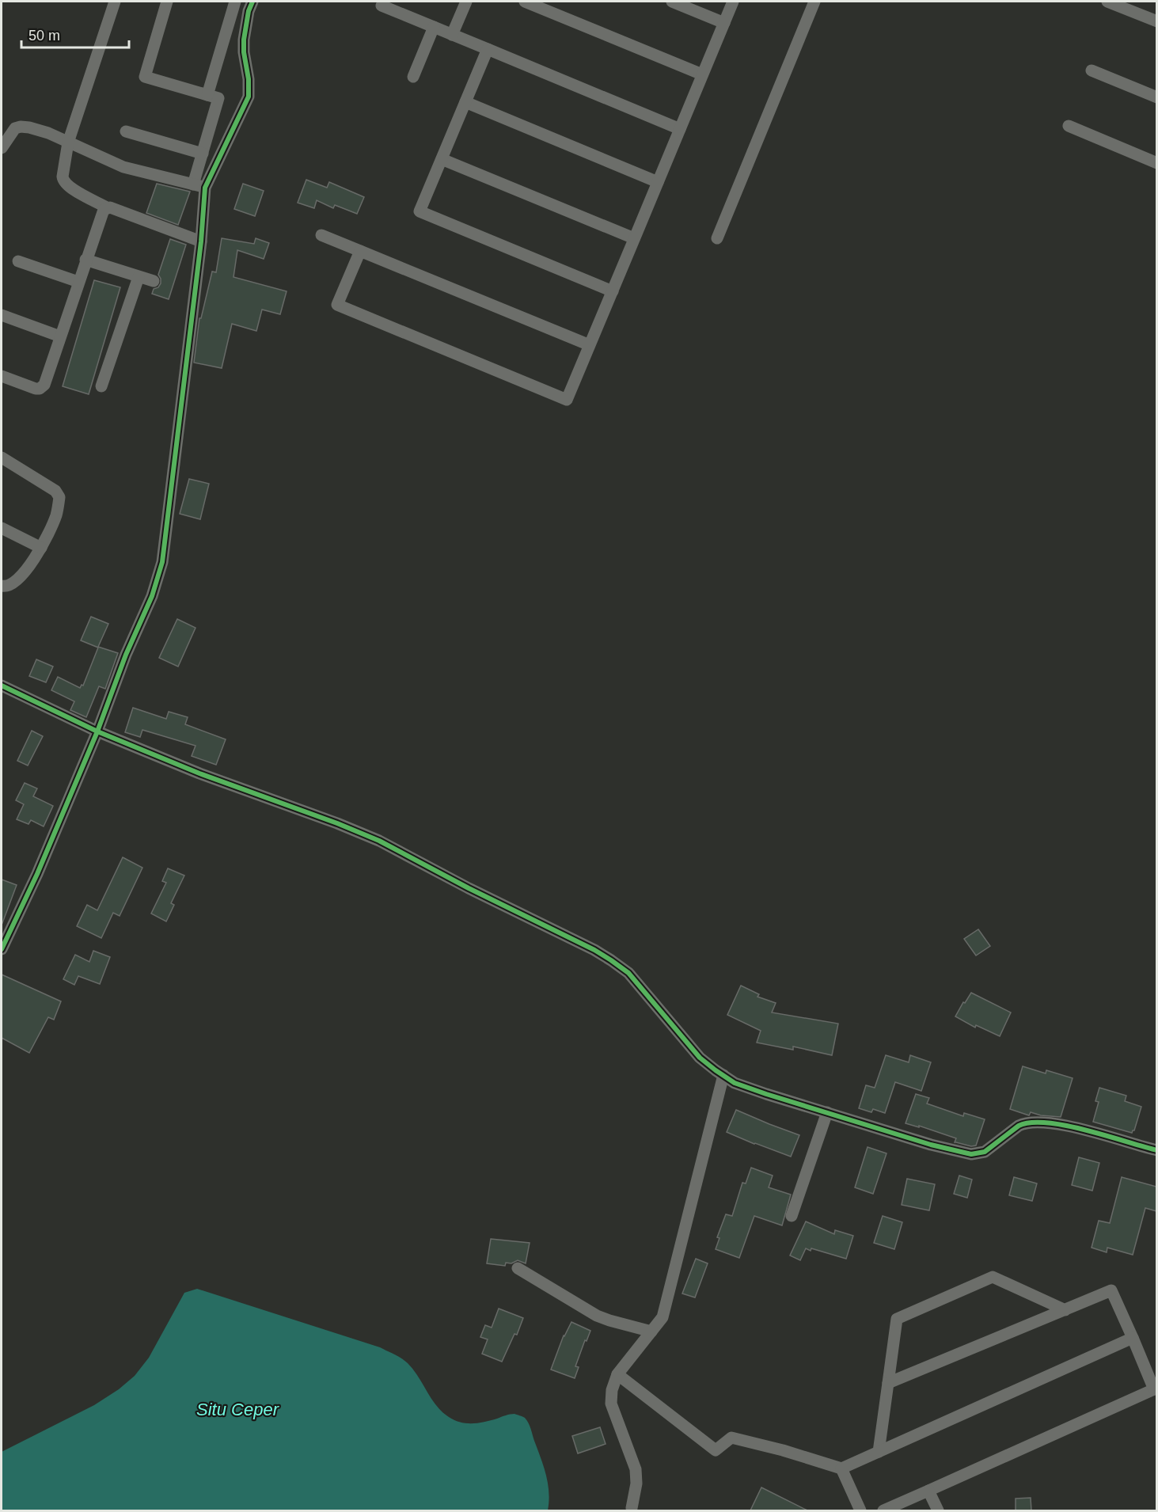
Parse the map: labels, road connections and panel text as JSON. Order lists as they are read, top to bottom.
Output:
{
  "water": ["Situ Ceper"],
  "scale_bar": "50 m"
}
